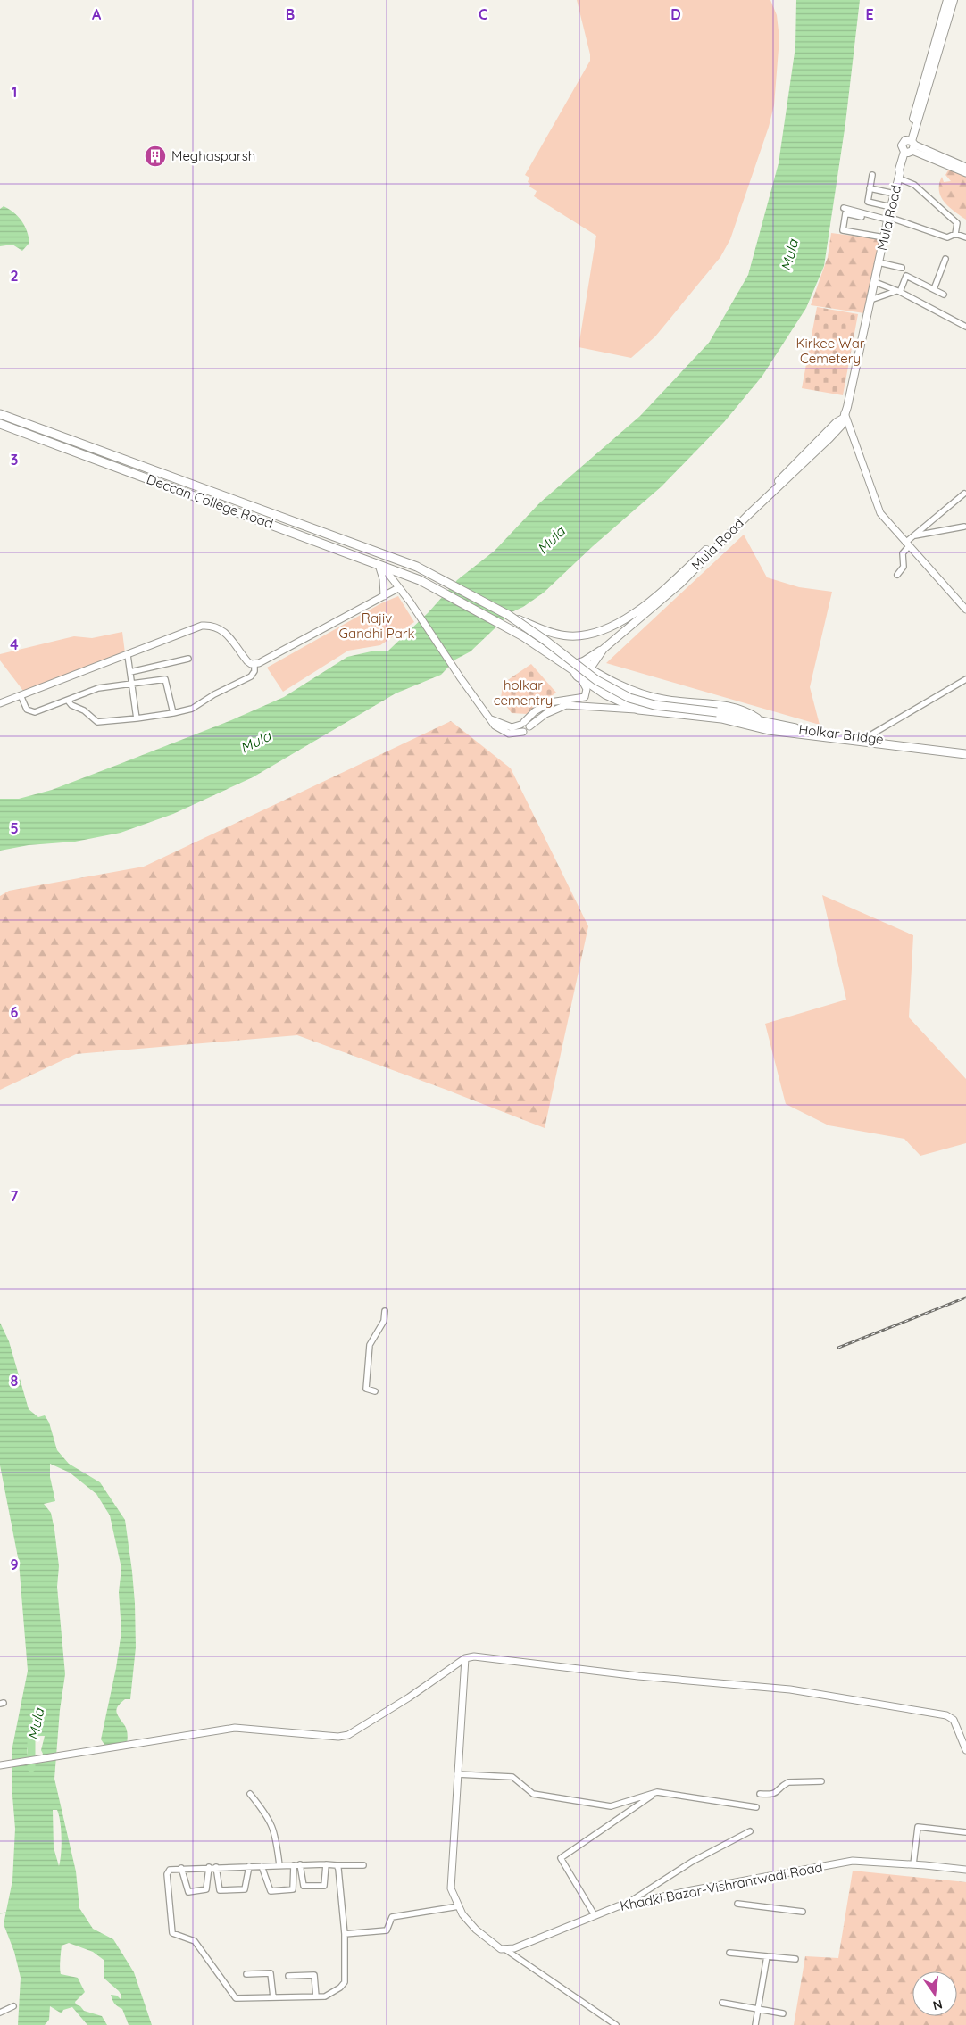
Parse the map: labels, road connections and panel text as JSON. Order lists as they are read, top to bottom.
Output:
{
  "streets": {
    "main road": ["Mula Road", "Deccan College Road", "Holkar Bridge"],
    "street": ["Khadki Bazar-Vishrantwadi Road"]
  },
  "crossings": [
    ["Mula Road", "Deccan College Road"],
    ["Deccan College Road", "Holkar Bridge"]
  ],
  "water": ["Mula"],
  "parks": ["Kirkee War Cemetery", "Rajiv Gandhi Park", "holkar cementry"],
  "places": {
    "building": ["Meghasparsh"]
  },
  "north": "bottom",
  "grid": {
    "columns": [
      "A",
      "B",
      "C",
      "D",
      "E"
    ],
    "rows": [
      "1",
      "2",
      "3",
      "4",
      "5",
      "6",
      "7",
      "8",
      "9"
    ]
  }
}
